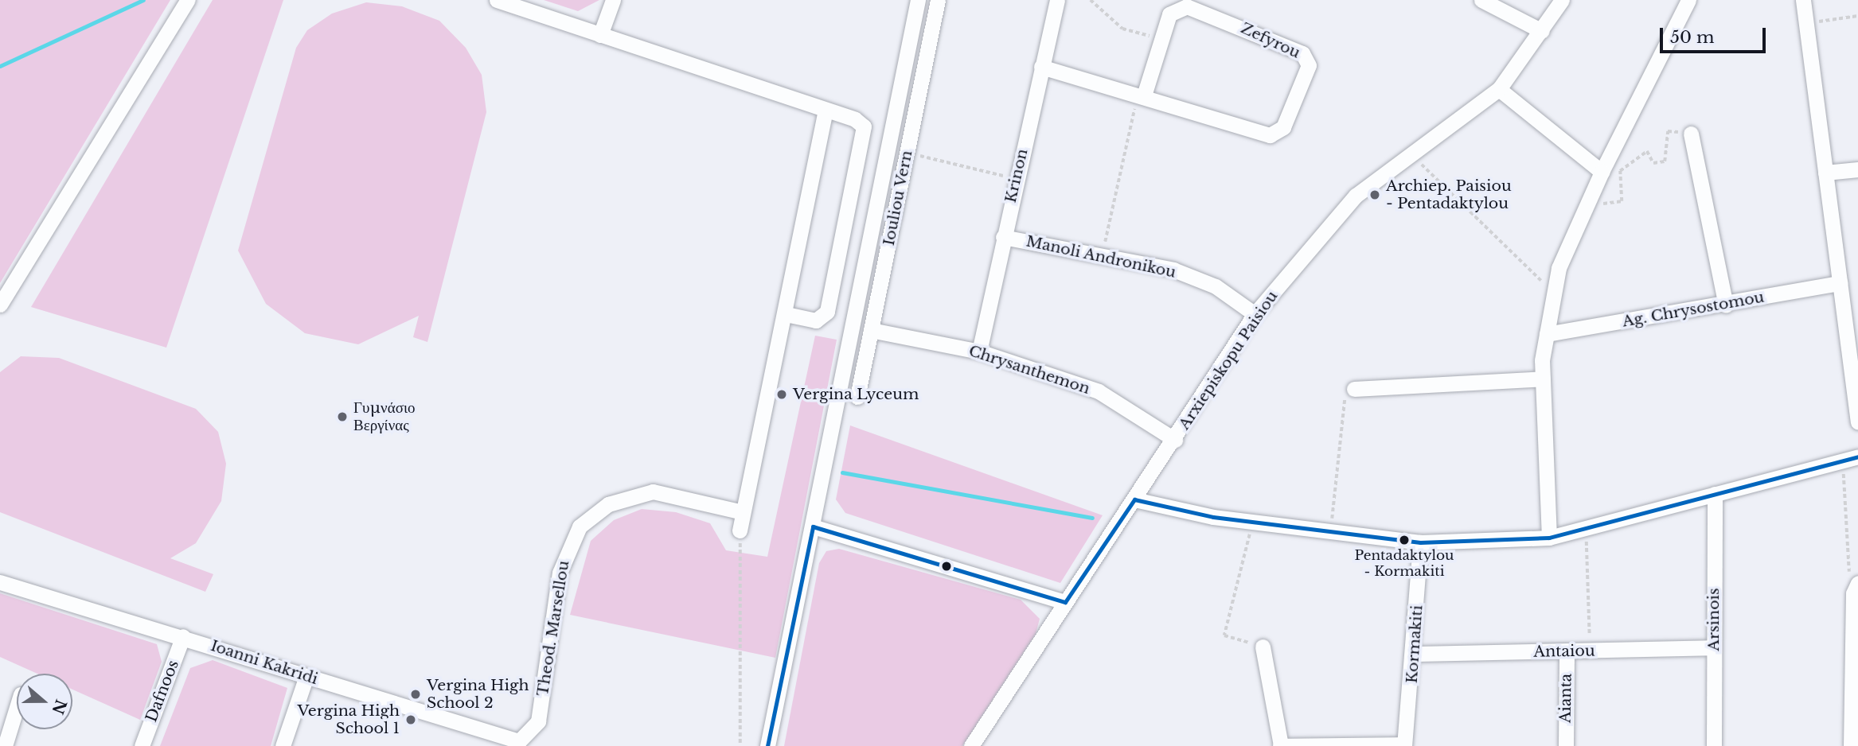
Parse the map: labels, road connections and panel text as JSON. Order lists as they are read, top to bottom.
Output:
{
  "streets": {
    "street": [
      "Zefyrou",
      "Krinon",
      "Iouliou Vern",
      "Manoli Andronikou",
      "Ag. Chrysostomou",
      "Arxiepiskopu Paisiou",
      "Chrysanthemon",
      "Arsinois",
      "Theod. Marsellou",
      "Kormakiti",
      "Antaiou",
      "Ioanni Kakridi",
      "Dafnoos",
      "Aianta"
    ]
  },
  "crossings": [
    ["Zefyrou", "Krinon"],
    ["Krinon", "Manoli Andronikou"],
    ["Krinon", "Chrysanthemon"],
    ["Iouliou Vern", "Chrysanthemon"],
    ["Manoli Andronikou", "Arxiepiskopu Paisiou"],
    ["Arxiepiskopu Paisiou", "Chrysanthemon"],
    ["Arsinois", "Antaiou"],
    ["Theod. Marsellou", "Ioanni Kakridi"],
    ["Kormakiti", "Antaiou"],
    ["Antaiou", "Aianta"],
    ["Ioanni Kakridi", "Dafnoos"]
  ],
  "places": [
    "Archiep. Paisiou - Pentadaktylou",
    "Vergina Lyceum",
    "Γυμνάσιο Βεργίνας",
    "Pentadaktylou - Kormakiti",
    "Vergina High School 2",
    "Vergina High School 1"
  ],
  "scale_bar": "50 m",
  "north": "right"
}
